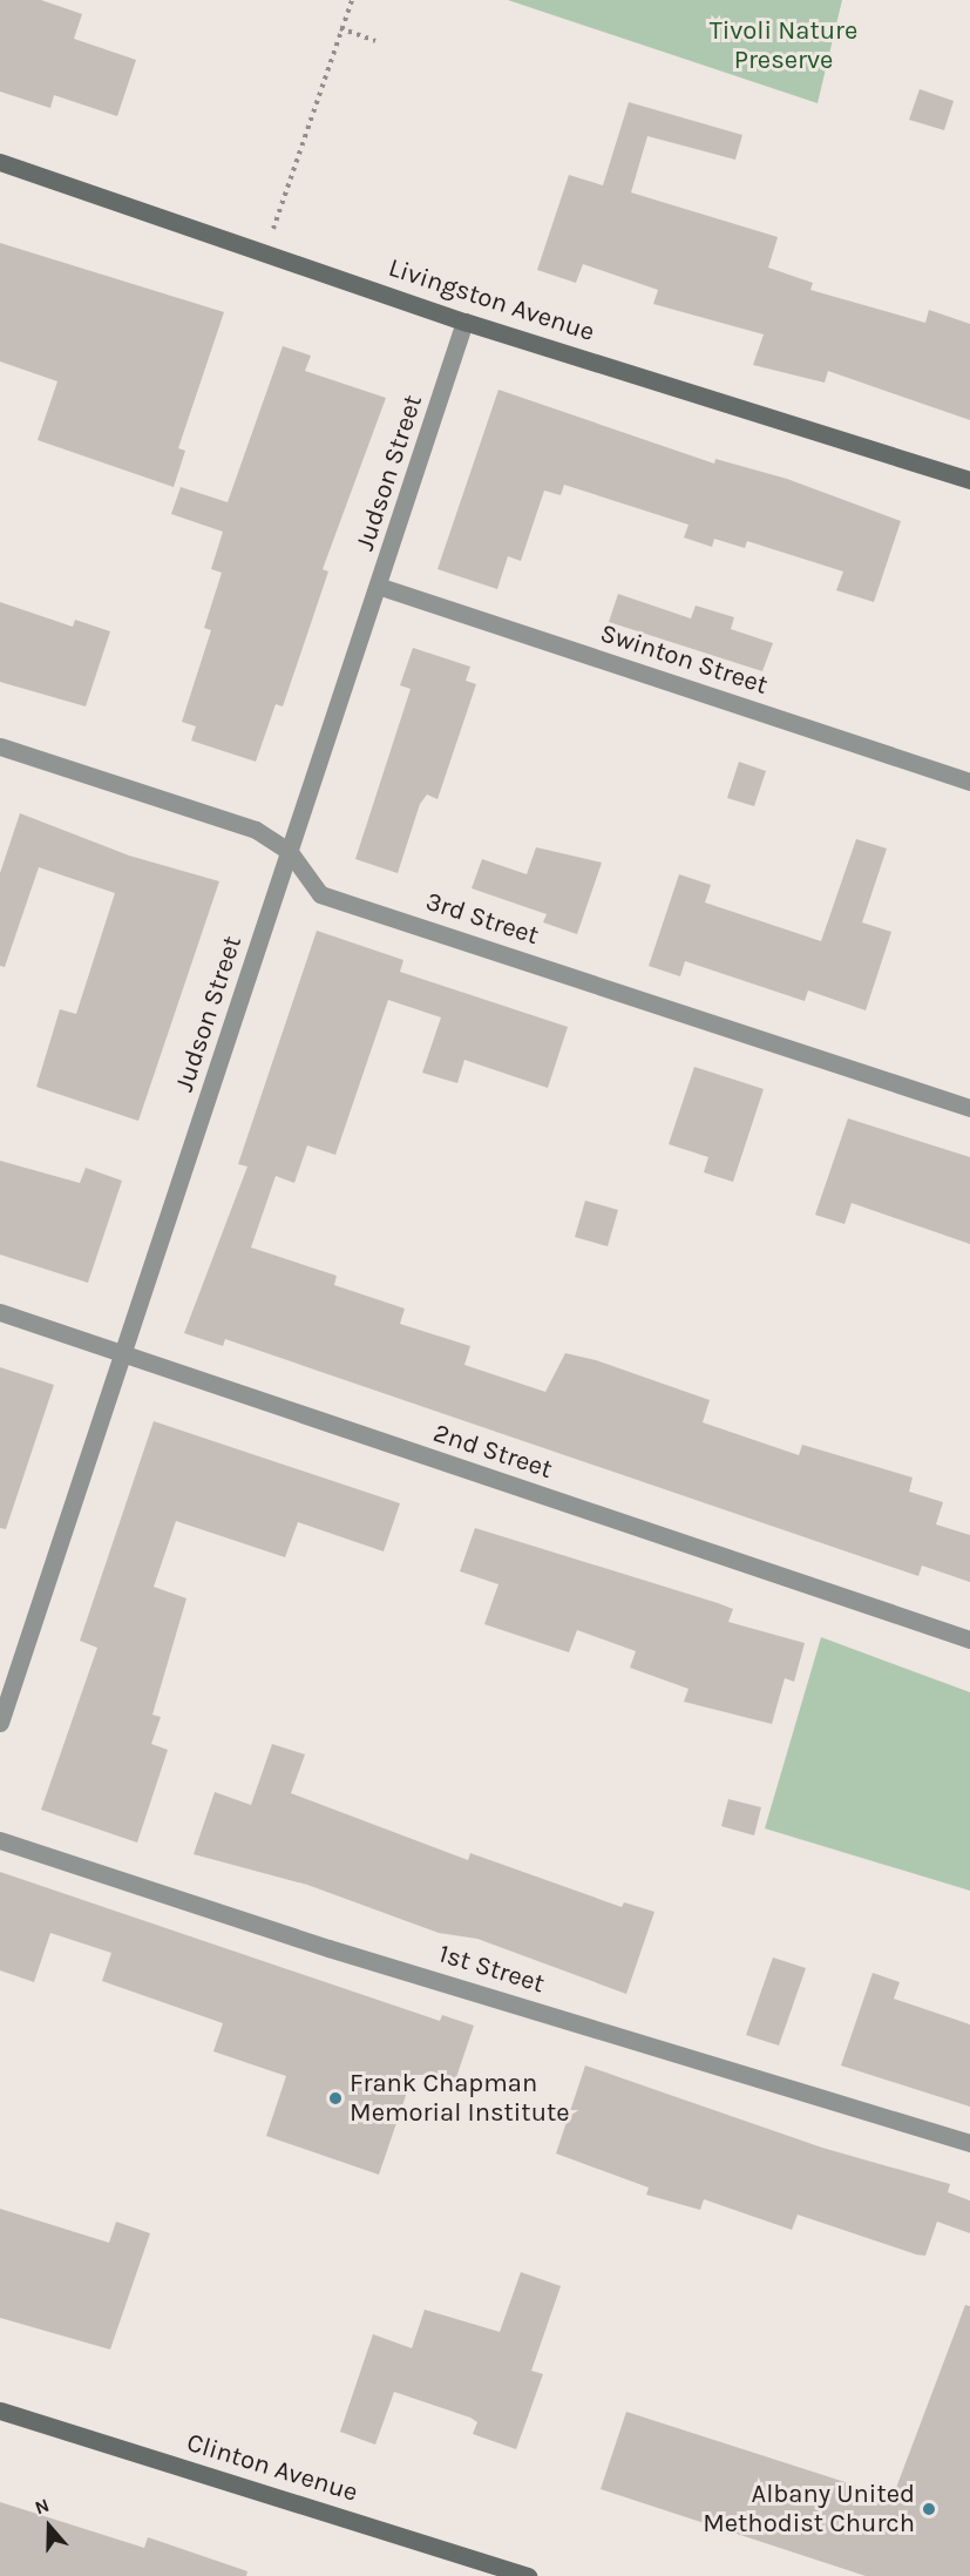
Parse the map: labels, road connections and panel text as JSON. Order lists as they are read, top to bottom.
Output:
{
  "streets": {
    "street": [
      "Livingston Avenue",
      "Judson Street",
      "Swinton Street",
      "3rd Street",
      "2nd Street",
      "1st Street",
      "Clinton Avenue"
    ]
  },
  "crossings": [
    ["Livingston Avenue", "Judson Street"],
    ["Judson Street", "Swinton Street"],
    ["Judson Street", "3rd Street"],
    ["Judson Street", "2nd Street"]
  ],
  "parks": ["Tivoli Nature Preserve"],
  "places": ["Frank Chapman Memorial Institute", "Albany United Methodist Church"],
  "north": "top"
}
